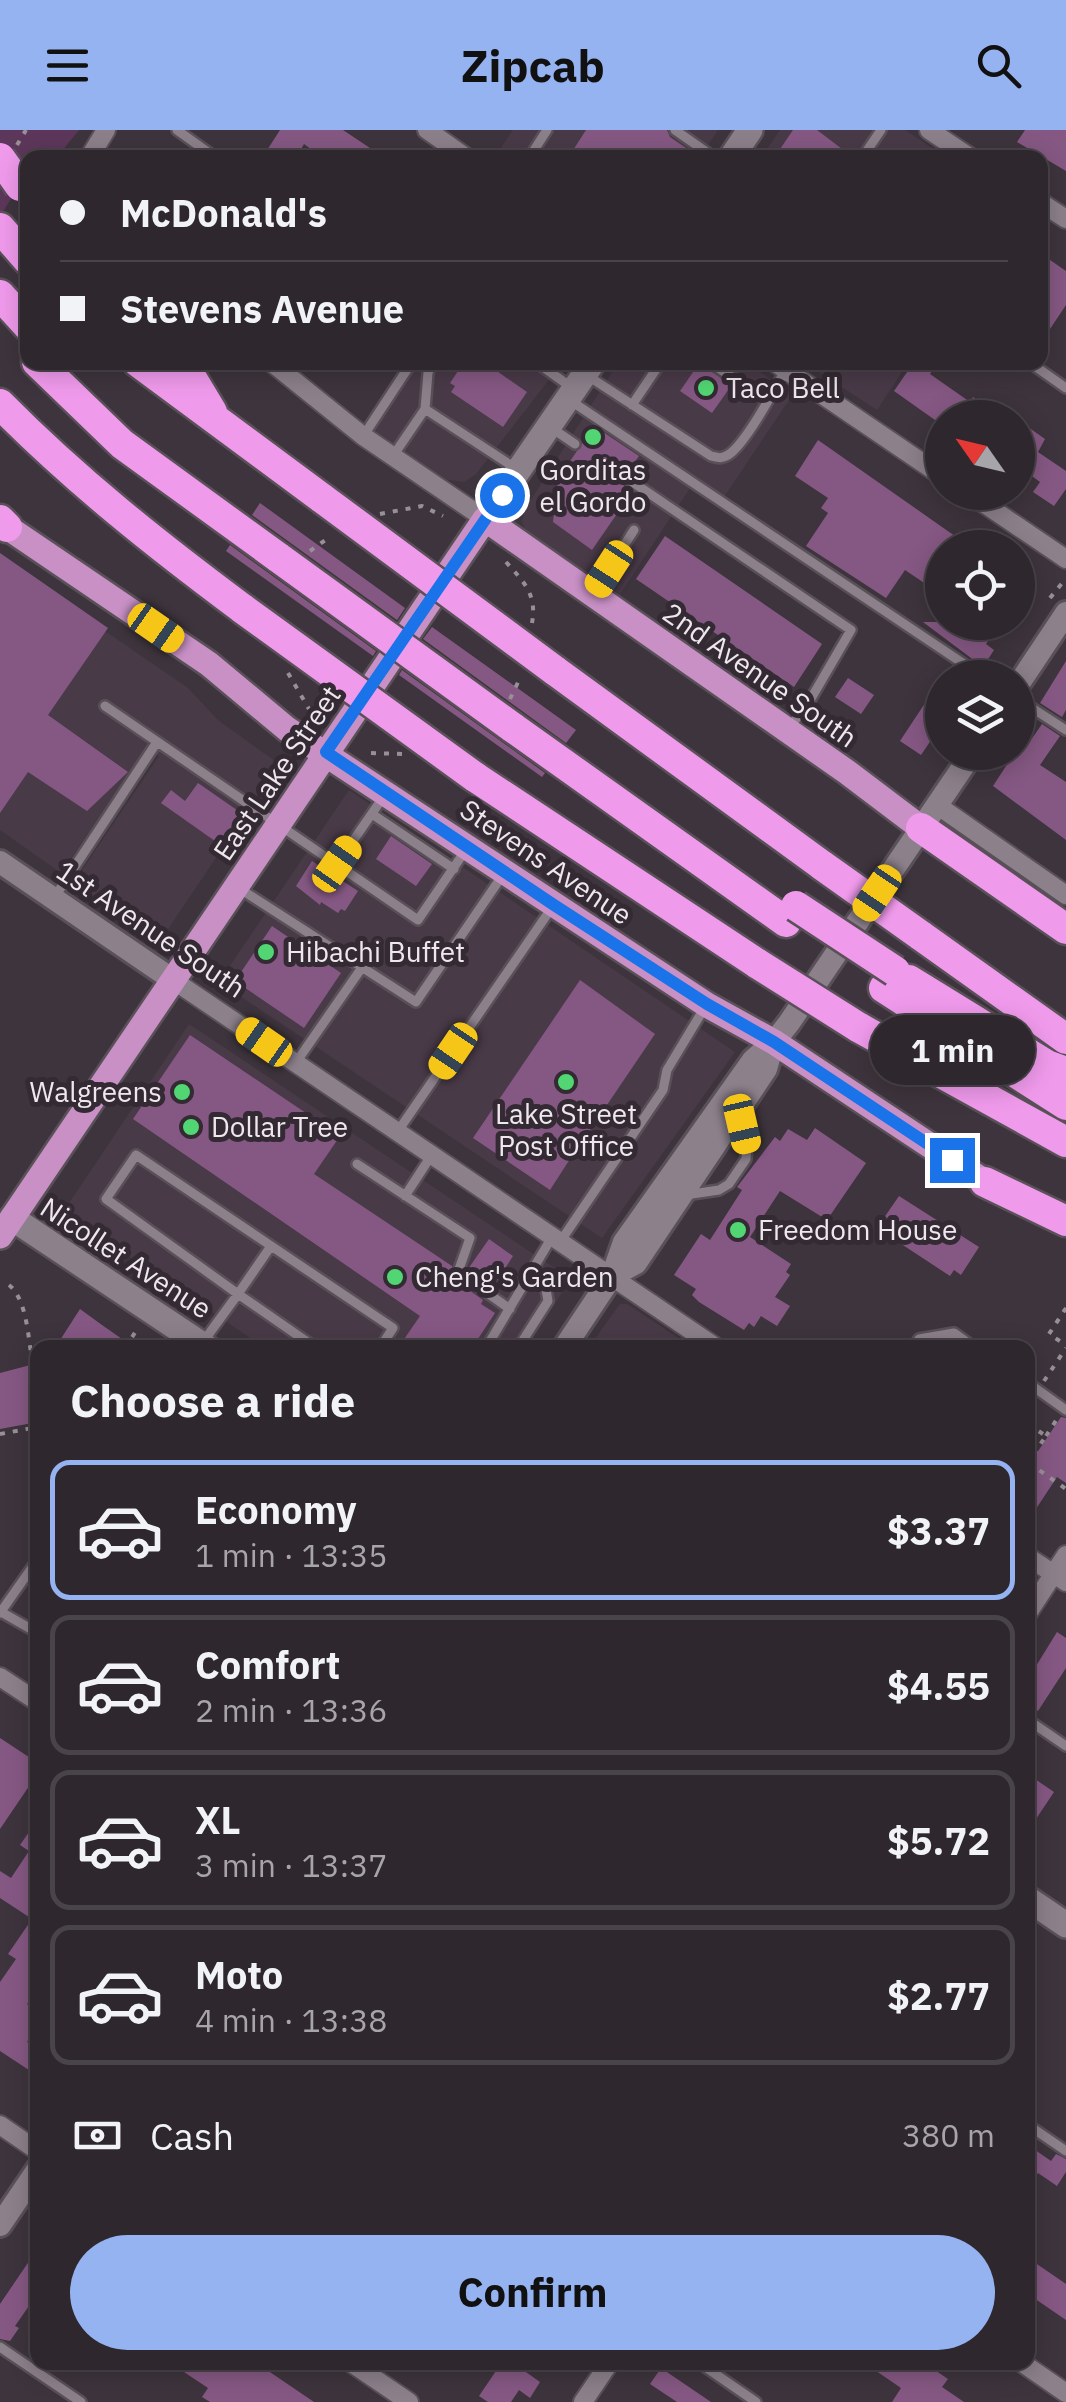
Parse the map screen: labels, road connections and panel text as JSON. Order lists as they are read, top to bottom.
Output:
{
  "streets": {
    "main road": [
      "2nd Avenue South",
      "East Lake Street",
      "Stevens Avenue",
      "Nicollet Avenue"
    ],
    "street": ["1st Avenue South"]
  },
  "crossings": [
    ["2nd Avenue South", "East Lake Street"],
    ["East Lake Street", "Stevens Avenue"],
    ["East Lake Street", "1st Avenue South"],
    ["East Lake Street", "Nicollet Avenue"]
  ],
  "places": [
    "Taco Bell",
    "Gorditas el Gordo",
    "Hibachi Buffet",
    "Lake Street Post Office",
    "Walgreens",
    "Dollar Tree",
    "Freedom House",
    "Cheng's Garden"
  ],
  "north": "top left",
  "page": {
    "header": "Zipcab",
    "banner": ["McDonald's", "Stevens Avenue"],
    "bubble": "1 min",
    "heading": "Choose a ride",
    "list": [
      {
        "name": "Economy",
        "note": "1 min · 13:35",
        "value": "$3.37"
      },
      {
        "name": "Comfort",
        "note": "2 min · 13:36",
        "value": "$4.55"
      },
      {
        "name": "XL",
        "note": "3 min · 13:37",
        "value": "$5.72"
      },
      {
        "name": "Moto",
        "note": "4 min · 13:38",
        "value": "$2.77"
      }
    ],
    "pay": ["Cash", "380 m"],
    "buttons": "Confirm"
  }
}
